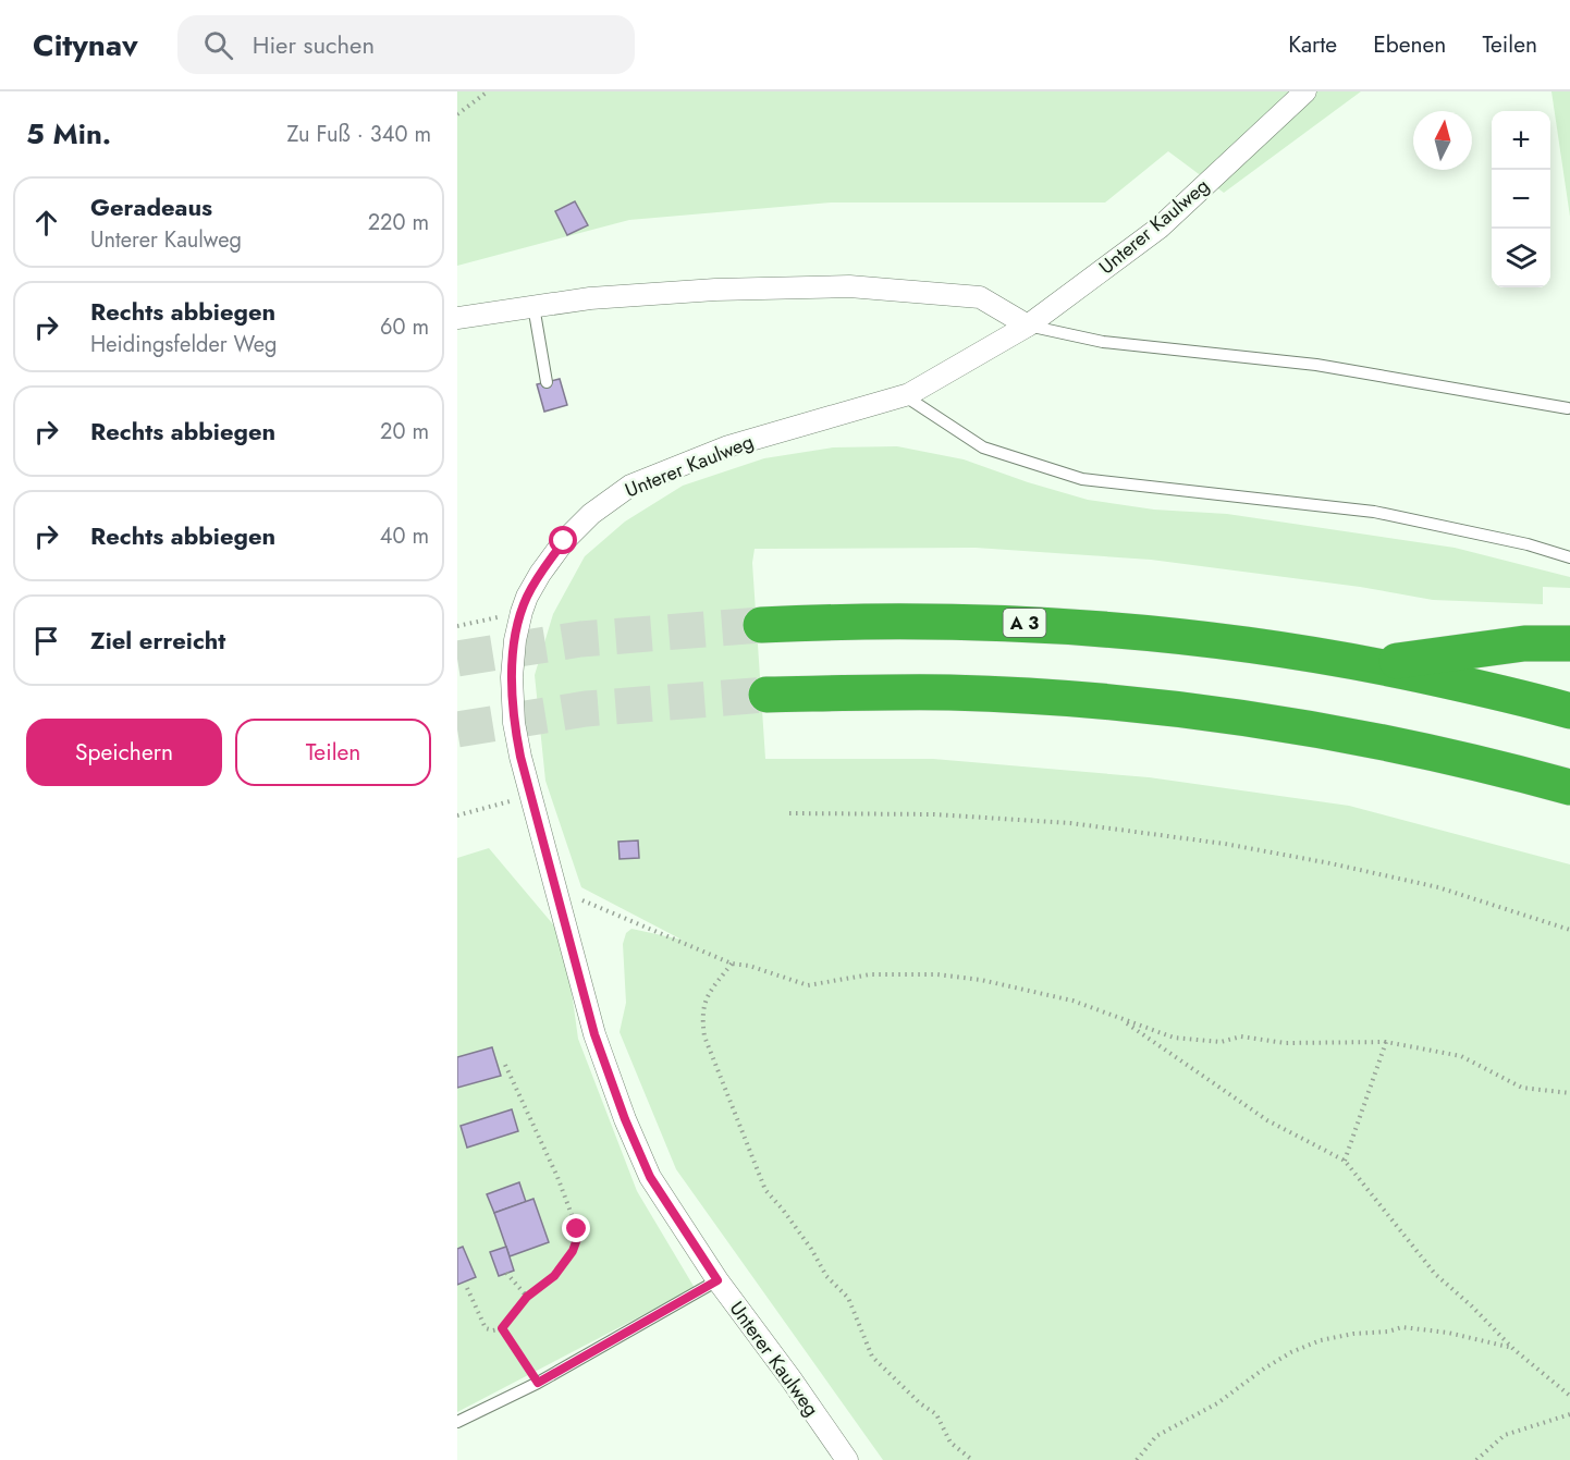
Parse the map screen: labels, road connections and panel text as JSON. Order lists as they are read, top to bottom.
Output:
{
  "streets": {
    "highway": ["A 3"],
    "street": ["Unterer Kaulweg"]
  },
  "north": "top",
  "page": {
    "header": "Citynav",
    "search": "Hier suchen",
    "nav": ["Karte", "Ebenen", "Teilen"],
    "heading": ["5 Min.", "Zu Fuß · 340 m"],
    "map_buttons": ["+", "−"],
    "list": [
      ["Geradeaus", "Unterer Kaulweg", "220 m"],
      ["Rechts abbiegen", "Heidingsfelder Weg", "60 m"],
      ["Rechts abbiegen", "20 m"],
      ["Rechts abbiegen", "40 m"],
      "Ziel erreicht"
    ],
    "buttons": ["Speichern", "Teilen"]
  }
}
